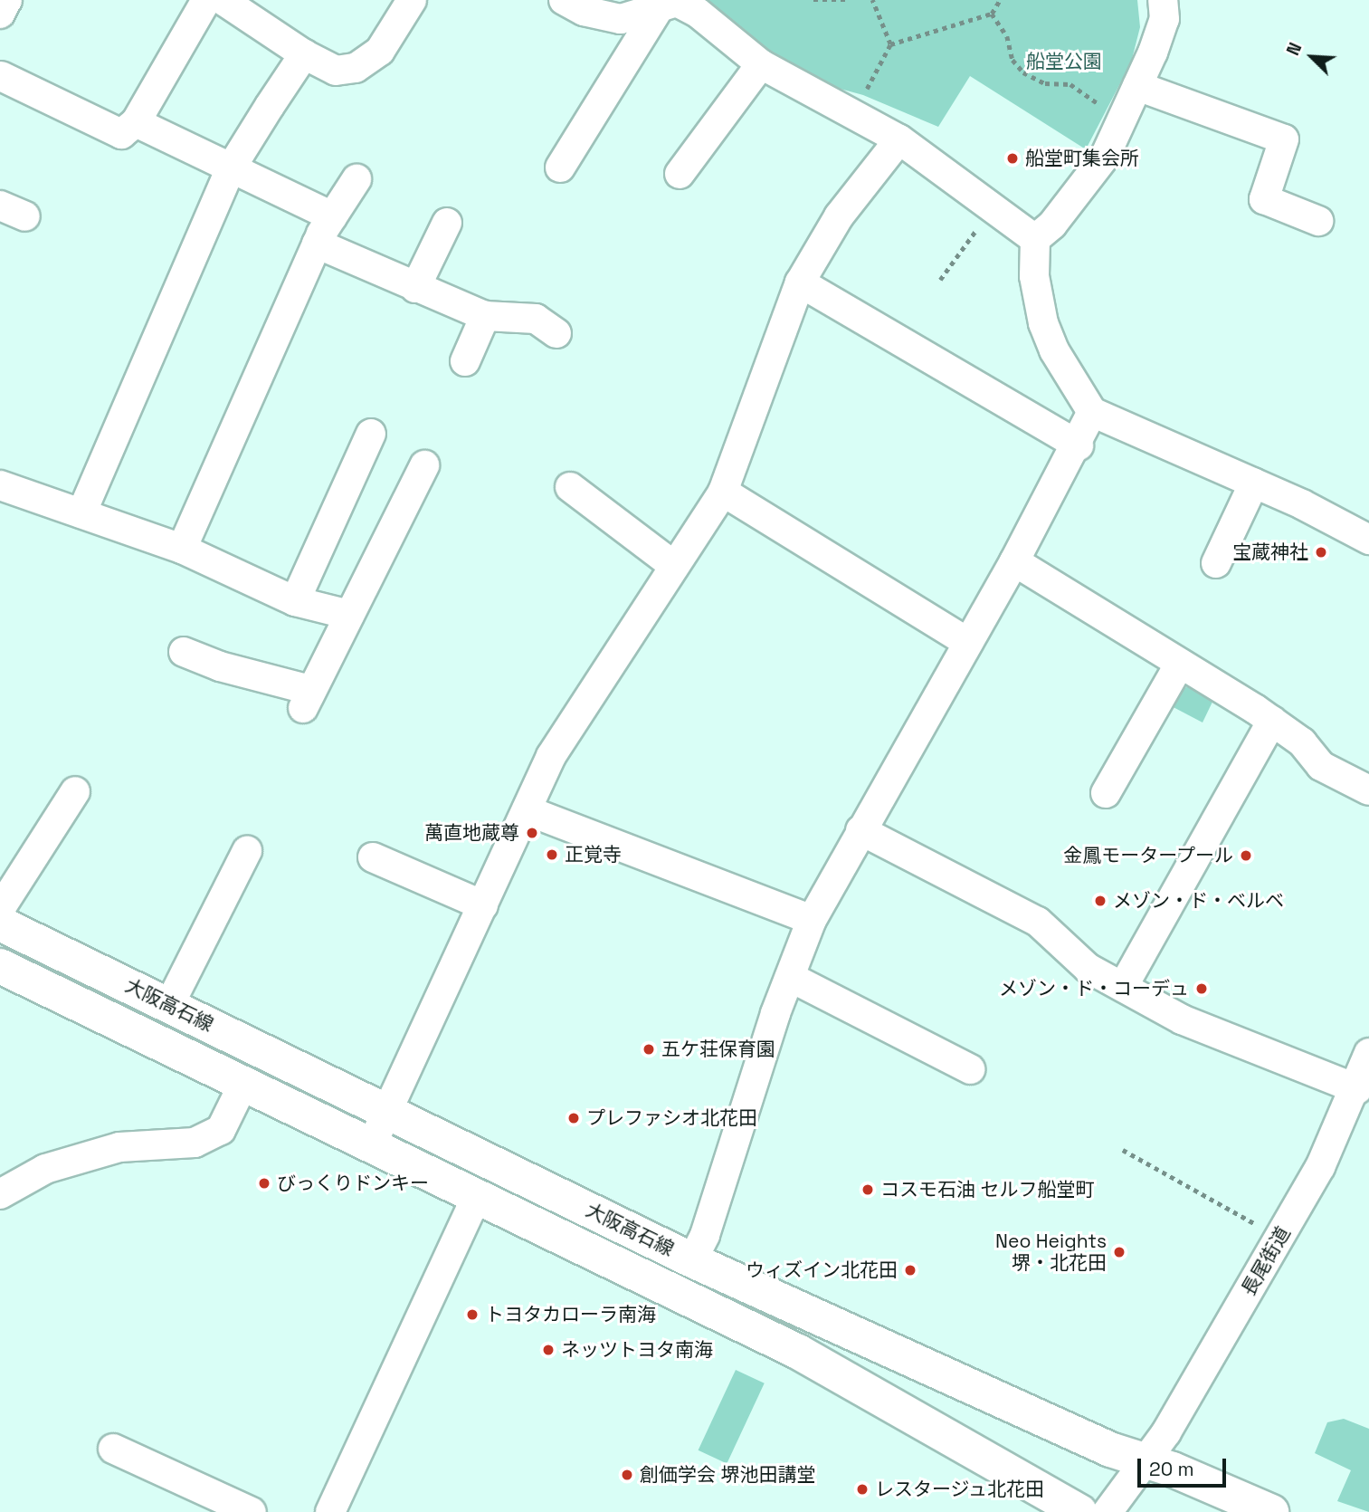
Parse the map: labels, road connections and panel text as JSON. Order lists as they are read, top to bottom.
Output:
{
  "streets": {
    "main road": ["大阪高石線"],
    "street": ["長尾街道"]
  },
  "crossings": [
    ["大阪高石線", "長尾街道"]
  ],
  "parks": ["船堂公園"],
  "places": [
    "船堂町集会所",
    "宝蔵神社",
    "萬直地蔵尊",
    "正覚寺",
    "金鳳モータープール",
    "メゾン・ド・ベルベ",
    "メゾン・ド・コーデュ",
    "五ケ荘保育園",
    "プレファシオ北花田",
    "びっくりドンキー",
    "コスモ石油 セルフ船堂町",
    "Neo Heights 堺・北花田",
    "ウィズイン北花田",
    "トヨタカローラ南海",
    "ネッツトヨタ南海",
    "創価学会 堺池田講堂",
    "レスタージュ北花田"
  ],
  "scale_bar": "20 m",
  "north": "top left"
}
